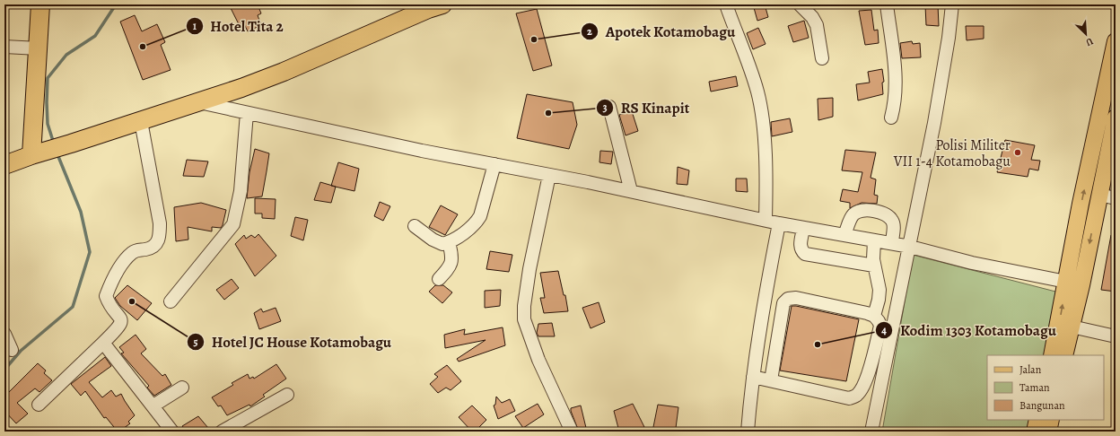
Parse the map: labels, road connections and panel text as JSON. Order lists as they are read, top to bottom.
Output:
{
  "places": [
    "Apotek Kotamobagu",
    "Hotel Tita 2",
    "RS Kinapit",
    "Polisi Militer VII 1-4 Kotamobagu",
    "Hotel JC House Kotamobagu",
    "Kodim 1303 Kotamobagu"
  ],
  "legend": ["Jalan", "Taman", "Bangunan"],
  "north": "bottom right"
}
